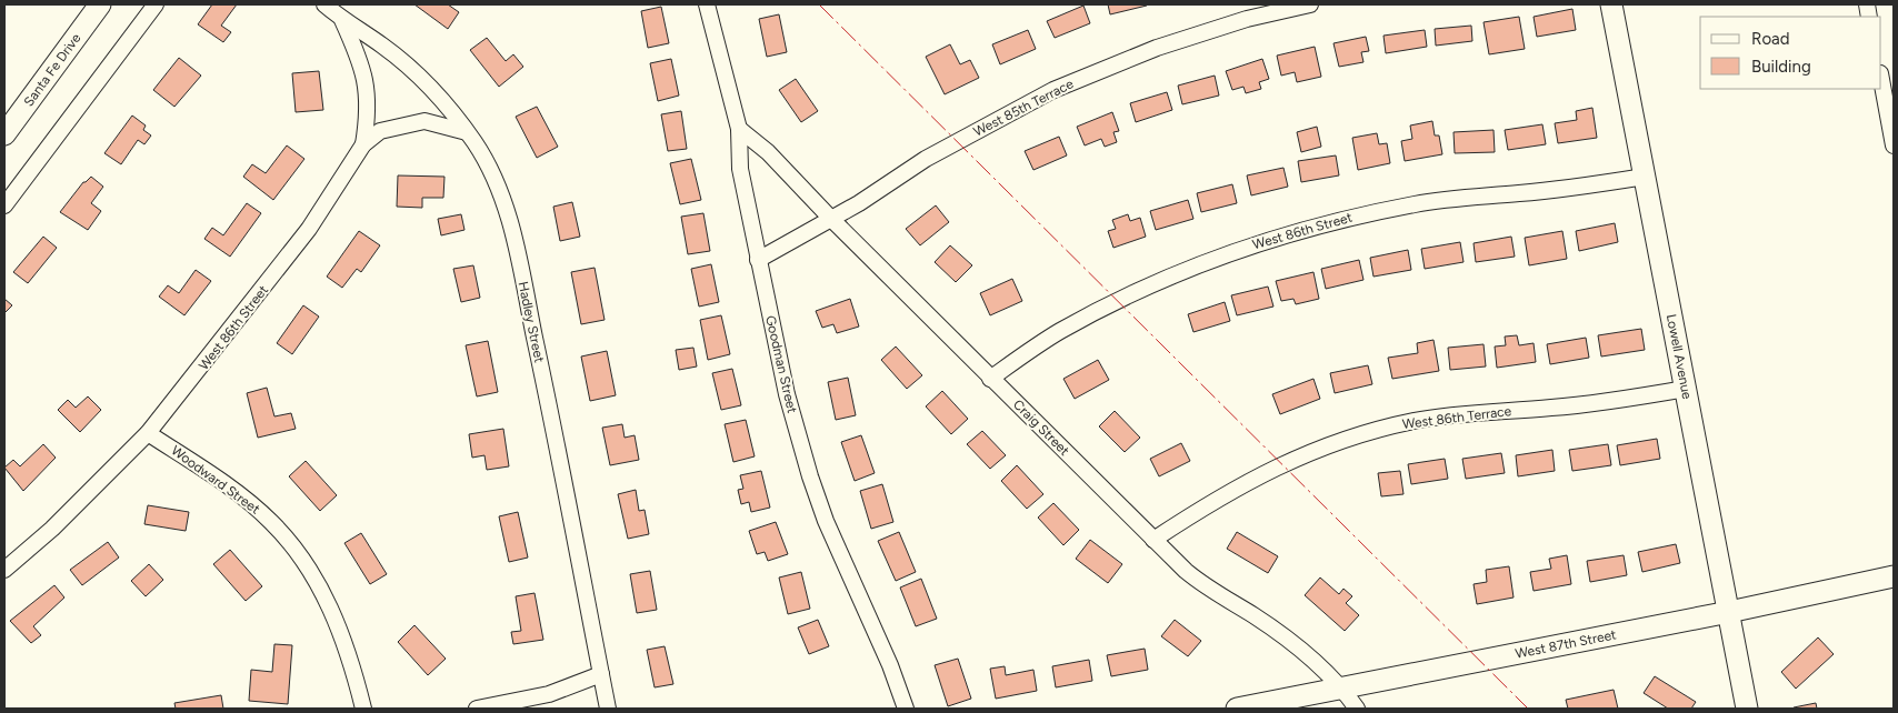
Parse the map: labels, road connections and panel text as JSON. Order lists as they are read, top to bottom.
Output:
{
  "streets": {
    "street": [
      "Santa Fe Drive",
      "West 85th Terrace",
      "West 86th Street",
      "Hadley Street",
      "Lowell Avenue",
      "Goodman Street",
      "West 86th Terrace",
      "Craig Street",
      "Woodward Street",
      "West 87th Street"
    ]
  },
  "crossings": [
    ["West 85th Terrace", "Goodman Street"],
    ["West 85th Terrace", "Craig Street"],
    ["West 86th Street", "Hadley Street"],
    ["West 86th Street", "Lowell Avenue"],
    ["West 86th Street", "Craig Street"],
    ["West 86th Street", "Woodward Street"],
    ["Lowell Avenue", "West 86th Terrace"],
    ["Lowell Avenue", "West 87th Street"],
    ["Goodman Street", "Craig Street"],
    ["West 86th Terrace", "Craig Street"],
    ["Craig Street", "West 87th Street"]
  ],
  "legend": ["Road", "Building"]
}
